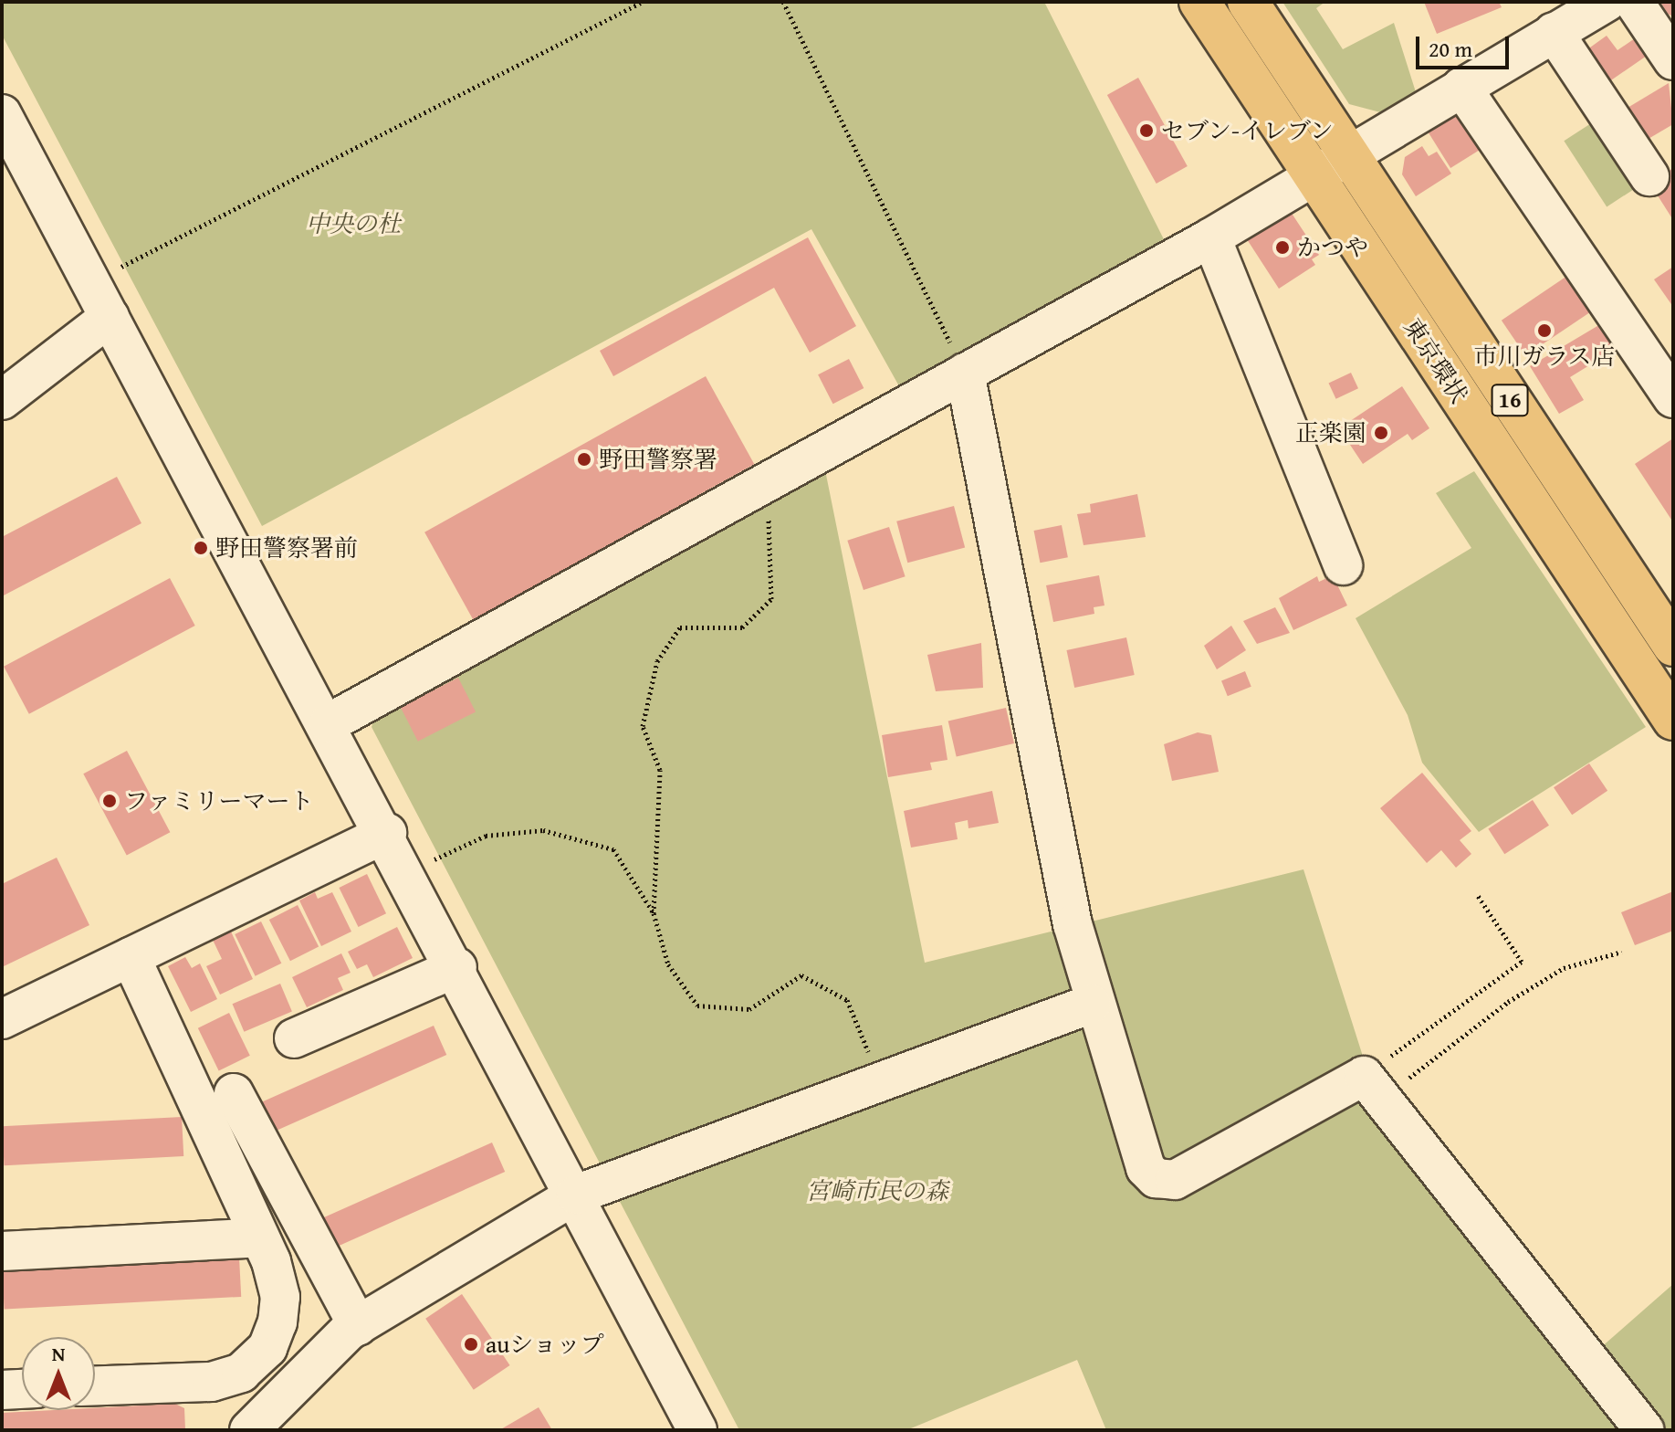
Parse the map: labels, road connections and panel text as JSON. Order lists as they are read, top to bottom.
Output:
{
  "streets": {
    "highway": ["東京環状", "16"]
  },
  "parks": ["中央の杜", "宮崎市民の森"],
  "places": [
    "セブン-イレブン",
    "かつや",
    "市川ガラス店",
    "正楽園",
    "野田警察署",
    "野田警察署前",
    "ファミリーマート",
    "auショップ"
  ],
  "scale_bar": "20 m",
  "north": "top"
}
